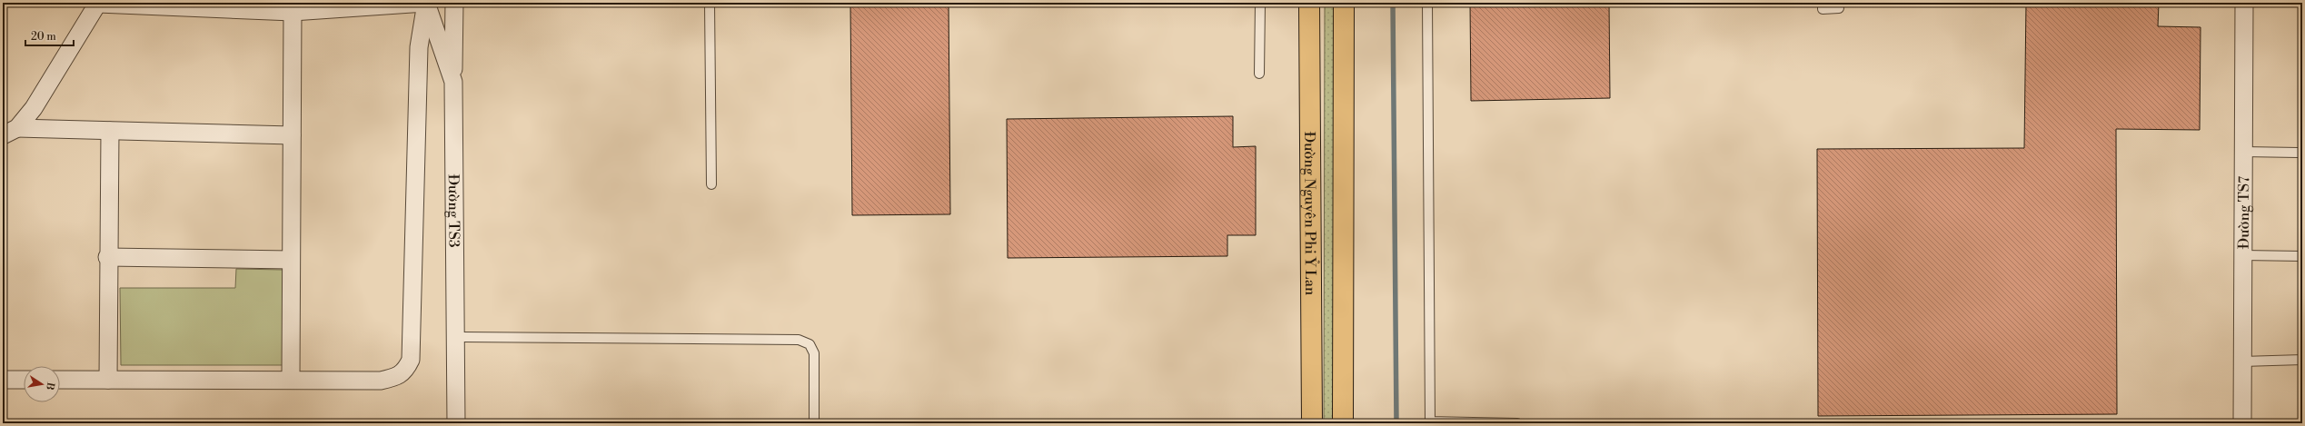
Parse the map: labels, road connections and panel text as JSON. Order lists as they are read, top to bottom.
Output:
{
  "streets": {
    "main road": ["Đường Nguyên Phi Ỷ Lan"],
    "street": ["Đường TS3", "Đường TS7"]
  },
  "scale_bar": "20 m",
  "north": "right"
}
